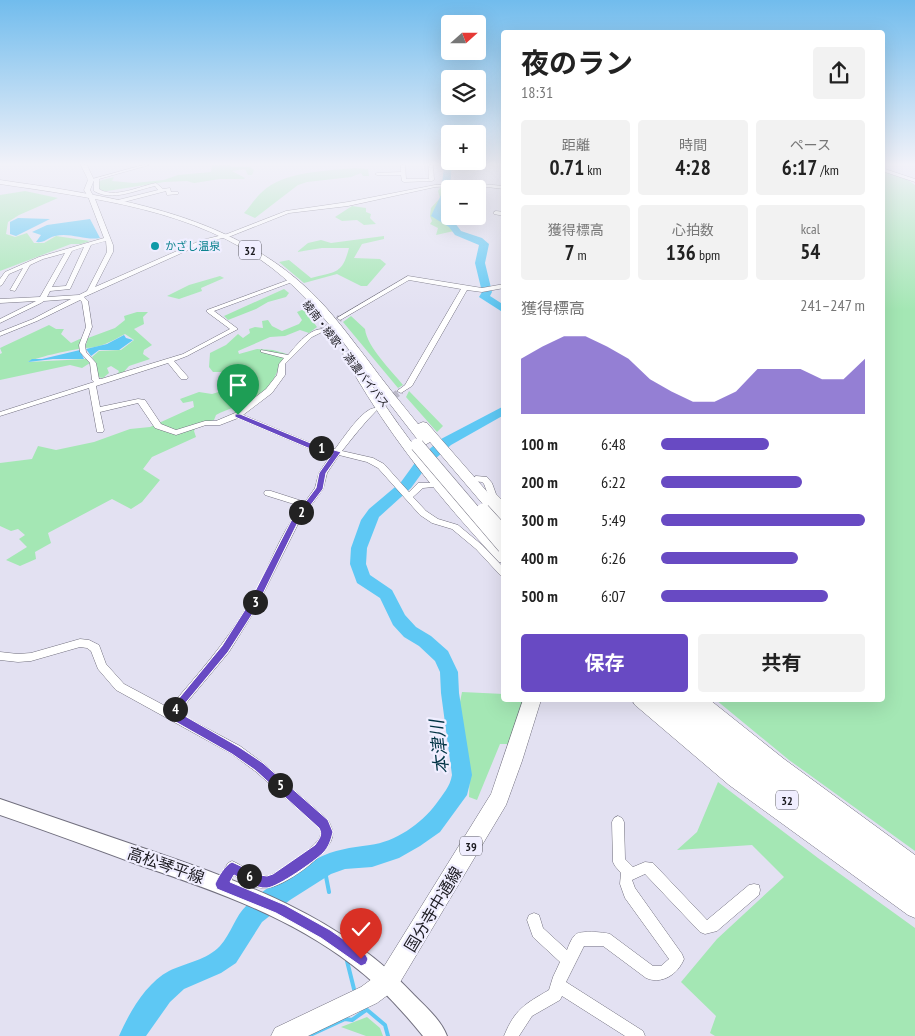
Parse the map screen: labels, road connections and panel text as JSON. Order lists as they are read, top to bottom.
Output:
{
  "streets": {
    "main road": [
      "32",
      "綾南・綾歌・満濃バイパス",
      "39",
      "高松琴平線",
      "国分寺中通線"
    ]
  },
  "crossings": [
    ["高松琴平線", "国分寺中通線"]
  ],
  "water": ["本津川"],
  "places": ["かざし温泉"],
  "north": "right",
  "page": {
    "map_buttons": ["+", "−"],
    "heading": ["夜のラン", "18:31"],
    "stats": [
      ["距離", "0.71 km"],
      ["時間", "4:28"],
      ["ペース", "6:17 /km"],
      ["獲得標高", "7 m"],
      ["心拍数", "136 bpm"],
      ["kcal", "54"]
    ],
    "chart": ["獲得標高", "241–247 m"],
    "list": [
      {
        "name": "100 m",
        "note": "6:48"
      },
      {
        "name": "200 m",
        "note": "6:22"
      },
      {
        "name": "300 m",
        "note": "5:49"
      },
      {
        "name": "400 m",
        "note": "6:26"
      },
      {
        "name": "500 m",
        "note": "6:07"
      }
    ],
    "pins": [
      "1",
      "2",
      "3",
      "4",
      "5",
      "6"
    ],
    "buttons": ["保存", "共有"]
  }
}
